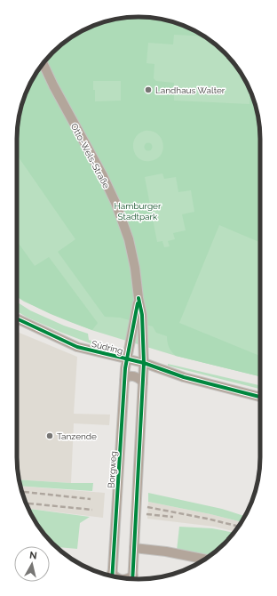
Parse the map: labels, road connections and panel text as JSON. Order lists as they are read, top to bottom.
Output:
{
  "streets": {
    "street": ["Otto-Wels-Straße", "Südring", "Borgweg"]
  },
  "crossings": [
    ["Otto-Wels-Straße", "Südring"],
    ["Otto-Wels-Straße", "Borgweg"],
    ["Südring", "Borgweg"]
  ],
  "parks": ["Hamburger Stadtpark"],
  "places": ["Landhaus Walter", "Tanzende"],
  "north": "top"
}
